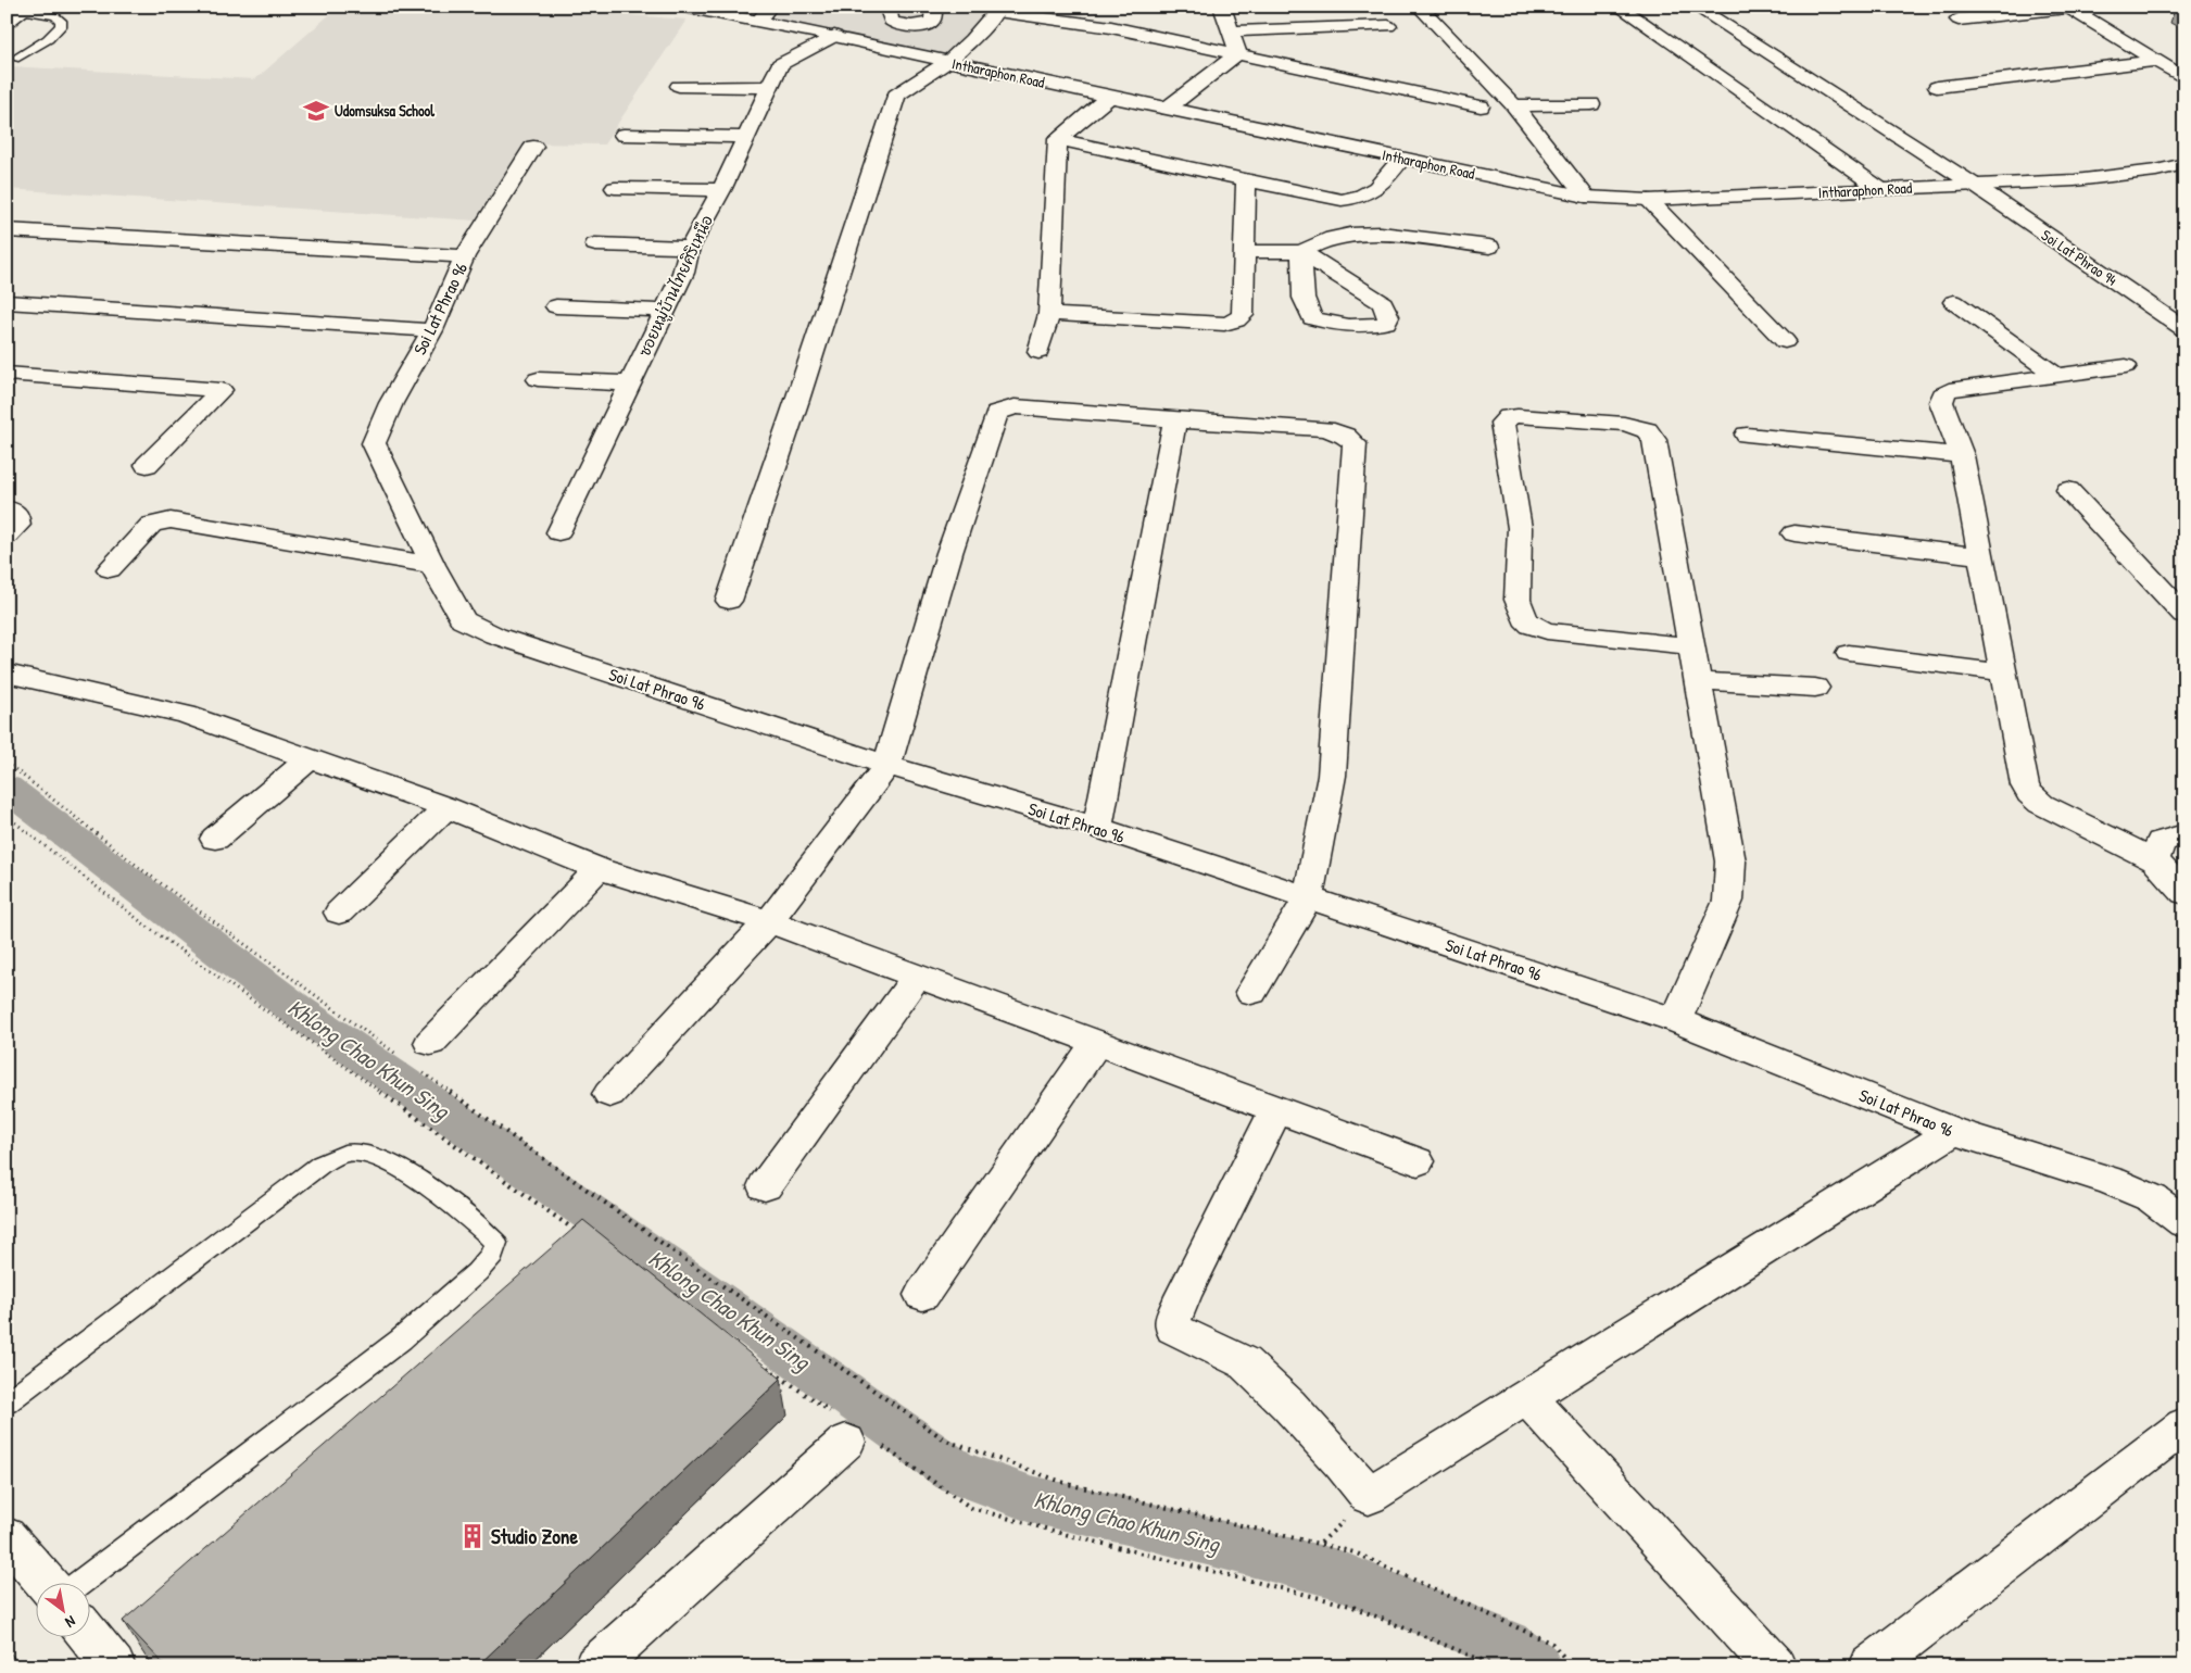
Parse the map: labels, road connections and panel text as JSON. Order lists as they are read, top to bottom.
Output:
{
  "streets": {
    "street": [
      "Intharaphon Road",
      "Soi Lat Phrao 94",
      "ซอยหมู่บ้านไทยศิริเหนือ",
      "Soi Lat Phrao 96"
    ]
  },
  "crossings": [
    ["Intharaphon Road", "Soi Lat Phrao 94"],
    ["Intharaphon Road", "ซอยหมู่บ้านไทยศิริเหนือ"]
  ],
  "water": ["Khlong Chao Khun Sing"],
  "places": {
    "school or university": ["Udomsuksa School"],
    "building": ["Studio Zone"]
  },
  "north": "bottom right"
}
